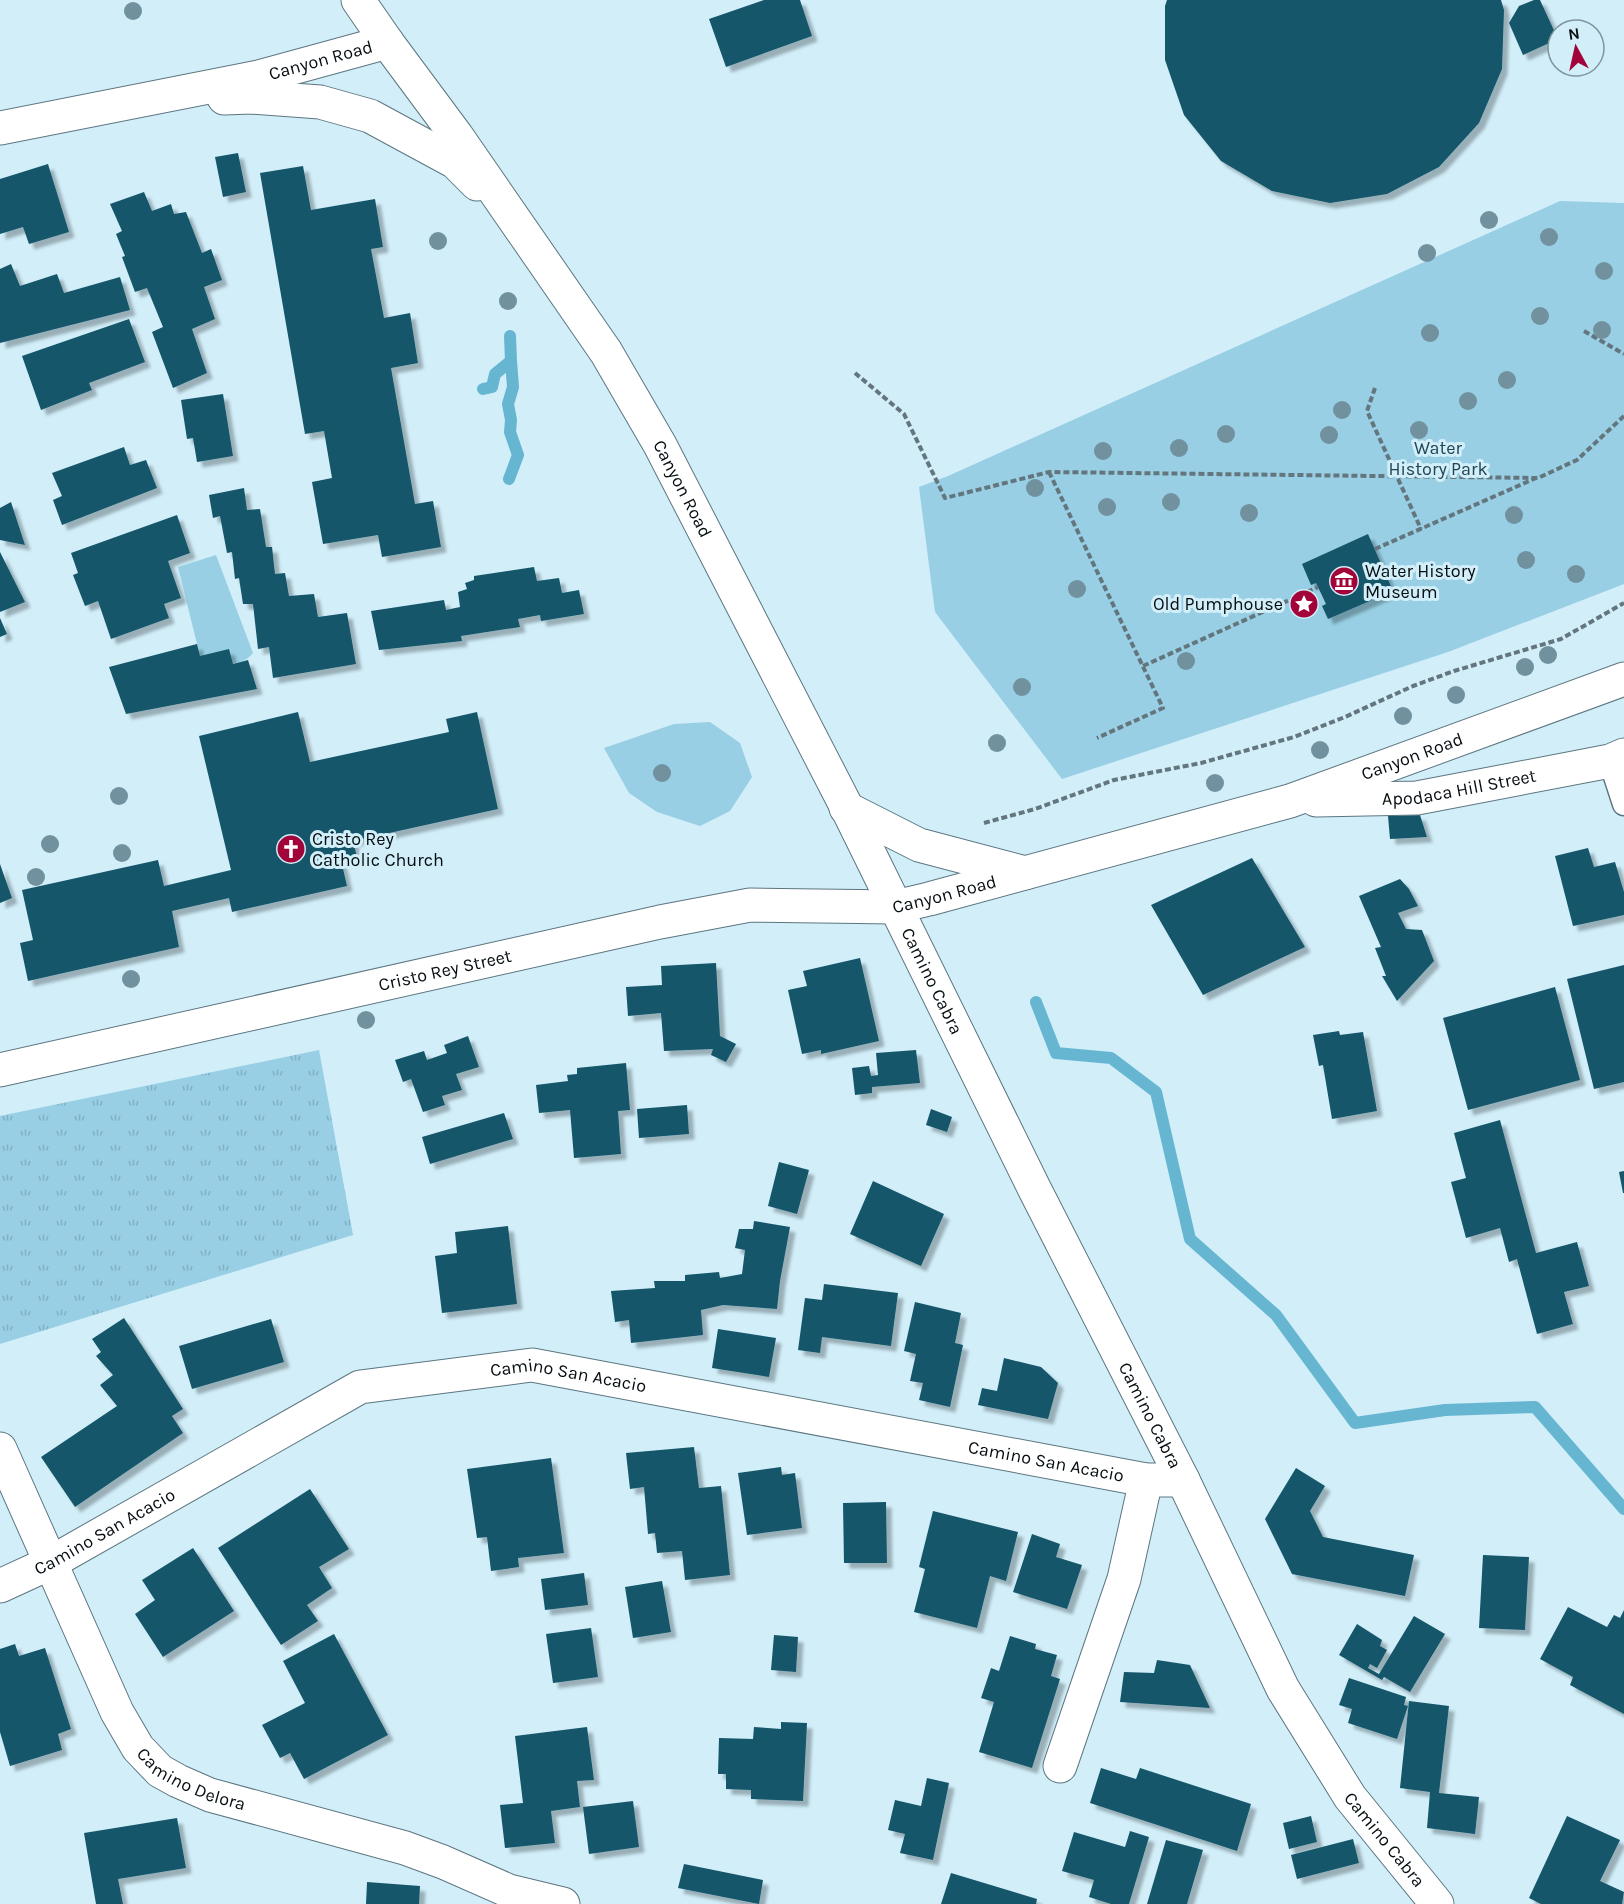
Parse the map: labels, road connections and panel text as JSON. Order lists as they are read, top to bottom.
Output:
{
  "streets": {
    "street": [
      "Canyon Road",
      "Apodaca Hill Street",
      "Cristo Rey Street",
      "Camino Cabra",
      "Camino San Acacio",
      "Camino Delora"
    ]
  },
  "crossings": [
    ["Canyon Road", "Apodaca Hill Street"],
    ["Canyon Road", "Cristo Rey Street"],
    ["Canyon Road", "Camino Cabra"],
    ["Cristo Rey Street", "Camino Cabra"],
    ["Camino Cabra", "Camino San Acacio"],
    ["Camino San Acacio", "Camino Delora"]
  ],
  "parks": ["Water History Park"],
  "places": {
    "museum": ["Water History Museum"],
    "place": ["Old Pumphouse"],
    "church": ["Cristo Rey Catholic Church"]
  },
  "north": "top"
}
